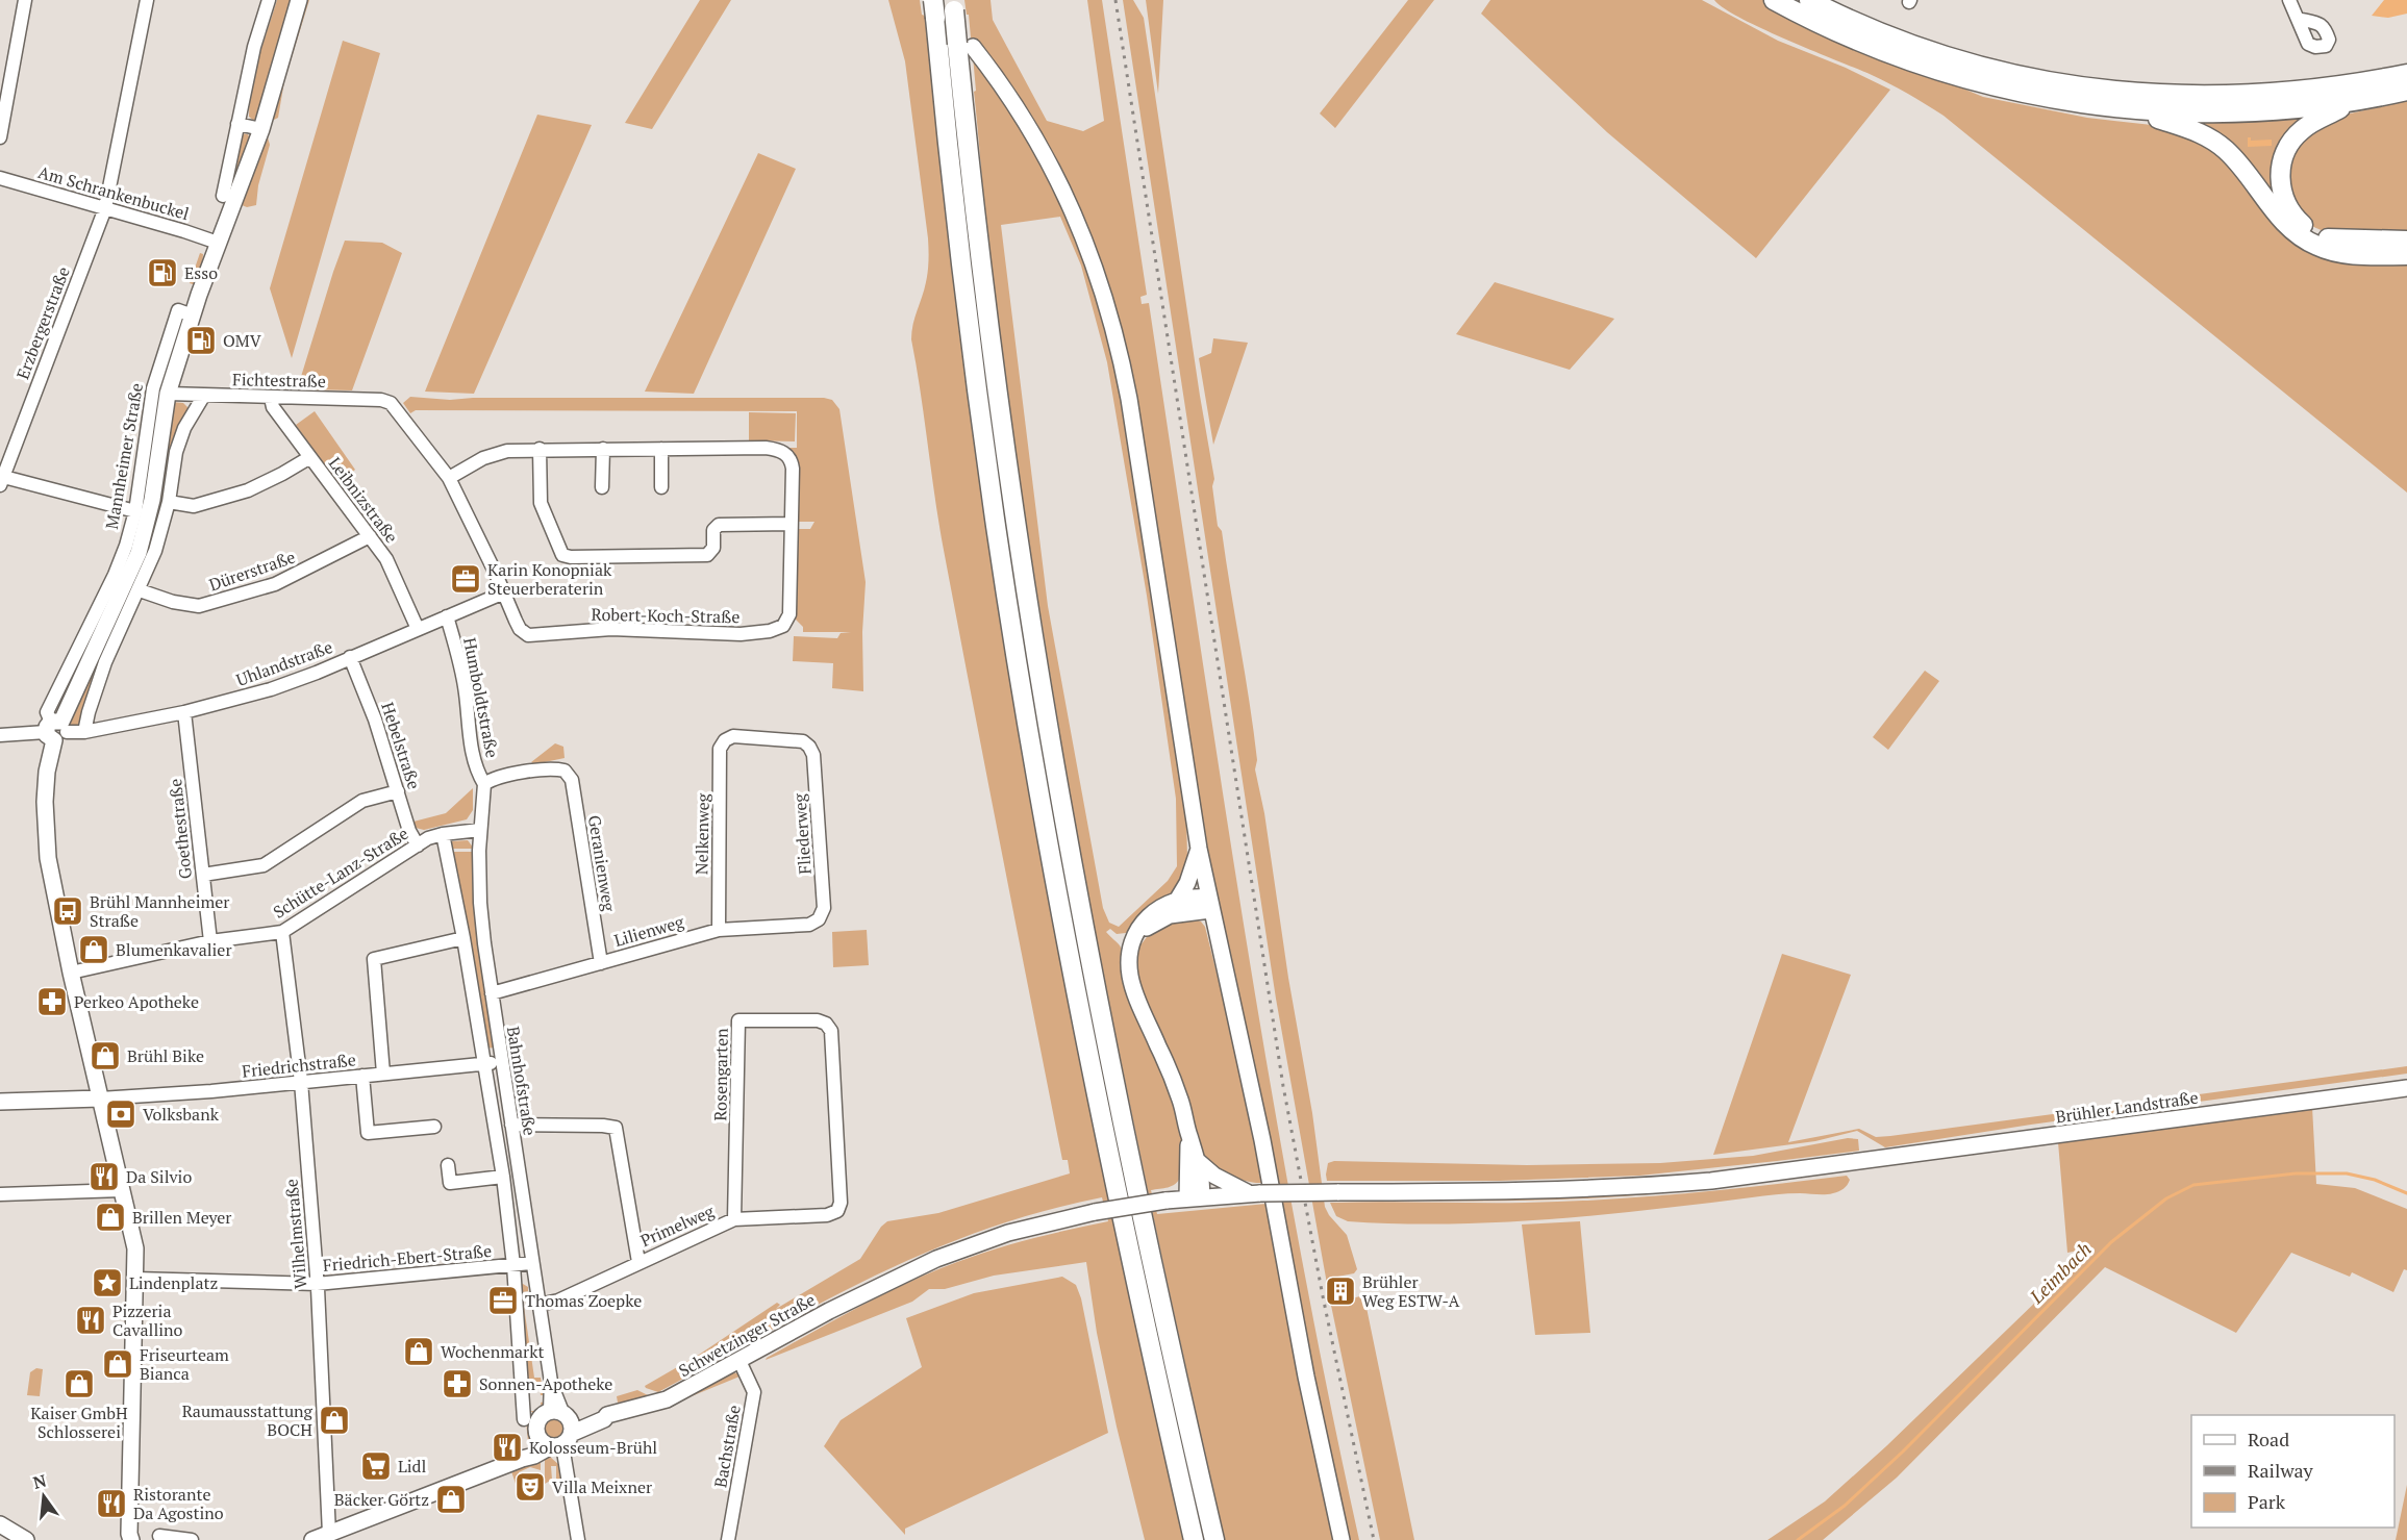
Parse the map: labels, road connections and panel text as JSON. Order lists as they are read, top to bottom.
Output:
{
  "streets": {
    "main road": ["Mannheimer Straße", "Brühler Landstraße", "Schwetzinger Straße"],
    "street": [
      "Am Schrankenbuckel",
      "Erzbergerstraße",
      "Fichtestraße",
      "Leibnizstraße",
      "Dürerstraße",
      "Robert-Koch-Straße",
      "Uhlandstraße",
      "Humboldtstraße",
      "Hebelstraße",
      "Goethestraße",
      "Nelkenweg",
      "Fliederweg",
      "Geranienweg",
      "Schütte-Lanz-Straße",
      "Lilienweg",
      "Friedrichstraße",
      "Rosengarten",
      "Bahnhofstraße",
      "Primelweg",
      "Wilhelmstraße",
      "Friedrich-Ebert-Straße",
      "Bachstraße"
    ]
  },
  "crossings": [
    ["Am Schrankenbuckel", "Erzbergerstraße"],
    ["Am Schrankenbuckel", "Mannheimer Straße"],
    ["Fichtestraße", "Mannheimer Straße"],
    ["Fichtestraße", "Leibnizstraße"],
    ["Mannheimer Straße", "Uhlandstraße"],
    ["Mannheimer Straße", "Schütte-Lanz-Straße"],
    ["Mannheimer Straße", "Friedrichstraße"],
    ["Mannheimer Straße", "Friedrich-Ebert-Straße"],
    ["Leibnizstraße", "Dürerstraße"],
    ["Leibnizstraße", "Uhlandstraße"],
    ["Robert-Koch-Straße", "Uhlandstraße"],
    ["Uhlandstraße", "Humboldtstraße"],
    ["Uhlandstraße", "Hebelstraße"],
    ["Uhlandstraße", "Goethestraße"],
    ["Humboldtstraße", "Geranienweg"],
    ["Humboldtstraße", "Bahnhofstraße"],
    ["Hebelstraße", "Schütte-Lanz-Straße"],
    ["Goethestraße", "Schütte-Lanz-Straße"],
    ["Nelkenweg", "Fliederweg"],
    ["Nelkenweg", "Lilienweg"],
    ["Fliederweg", "Lilienweg"],
    ["Geranienweg", "Lilienweg"],
    ["Geranienweg", "Bahnhofstraße"],
    ["Schütte-Lanz-Straße", "Bahnhofstraße"],
    ["Schütte-Lanz-Straße", "Wilhelmstraße"],
    ["Lilienweg", "Bahnhofstraße"],
    ["Friedrichstraße", "Bahnhofstraße"],
    ["Friedrichstraße", "Wilhelmstraße"],
    ["Rosengarten", "Primelweg"],
    ["Bahnhofstraße", "Primelweg"],
    ["Bahnhofstraße", "Friedrich-Ebert-Straße"],
    ["Bahnhofstraße", "Schwetzinger Straße"],
    ["Brühler Landstraße", "Schwetzinger Straße"],
    ["Wilhelmstraße", "Friedrich-Ebert-Straße"],
    ["Schwetzinger Straße", "Bachstraße"]
  ],
  "water": ["Leimbach"],
  "places": {
    "fuel station": ["Esso", "OMV"],
    "office": ["Karin Konopniak Steuerberaterin", "Thomas Zoepke"],
    "bus stop": ["Brühl Mannheimer Straße"],
    "shop": [
      "Blumenkavalier",
      "Brühl Bike",
      "Brillen Meyer",
      "Wochenmarkt",
      "Friseurteam Bianca",
      "Kaiser GmbH Schlosserei",
      "Raumausstattung BOCH",
      "Bäcker Görtz"
    ],
    "pharmacy": ["Perkeo Apotheke", "Sonnen-Apotheke"],
    "bank": ["Volksbank"],
    "restaurant": [
      "Da Silvio",
      "Pizzeria Cavallino",
      "Kolosseum-Brühl",
      "Ristorante Da Agostino"
    ],
    "place": ["Lindenplatz"],
    "building": ["Brühler Weg ESTW-A"],
    "supermarket": ["Lidl"],
    "theatre": ["Villa Meixner"]
  },
  "legend": ["Road", "Railway", "Park"],
  "north": "top"
}
